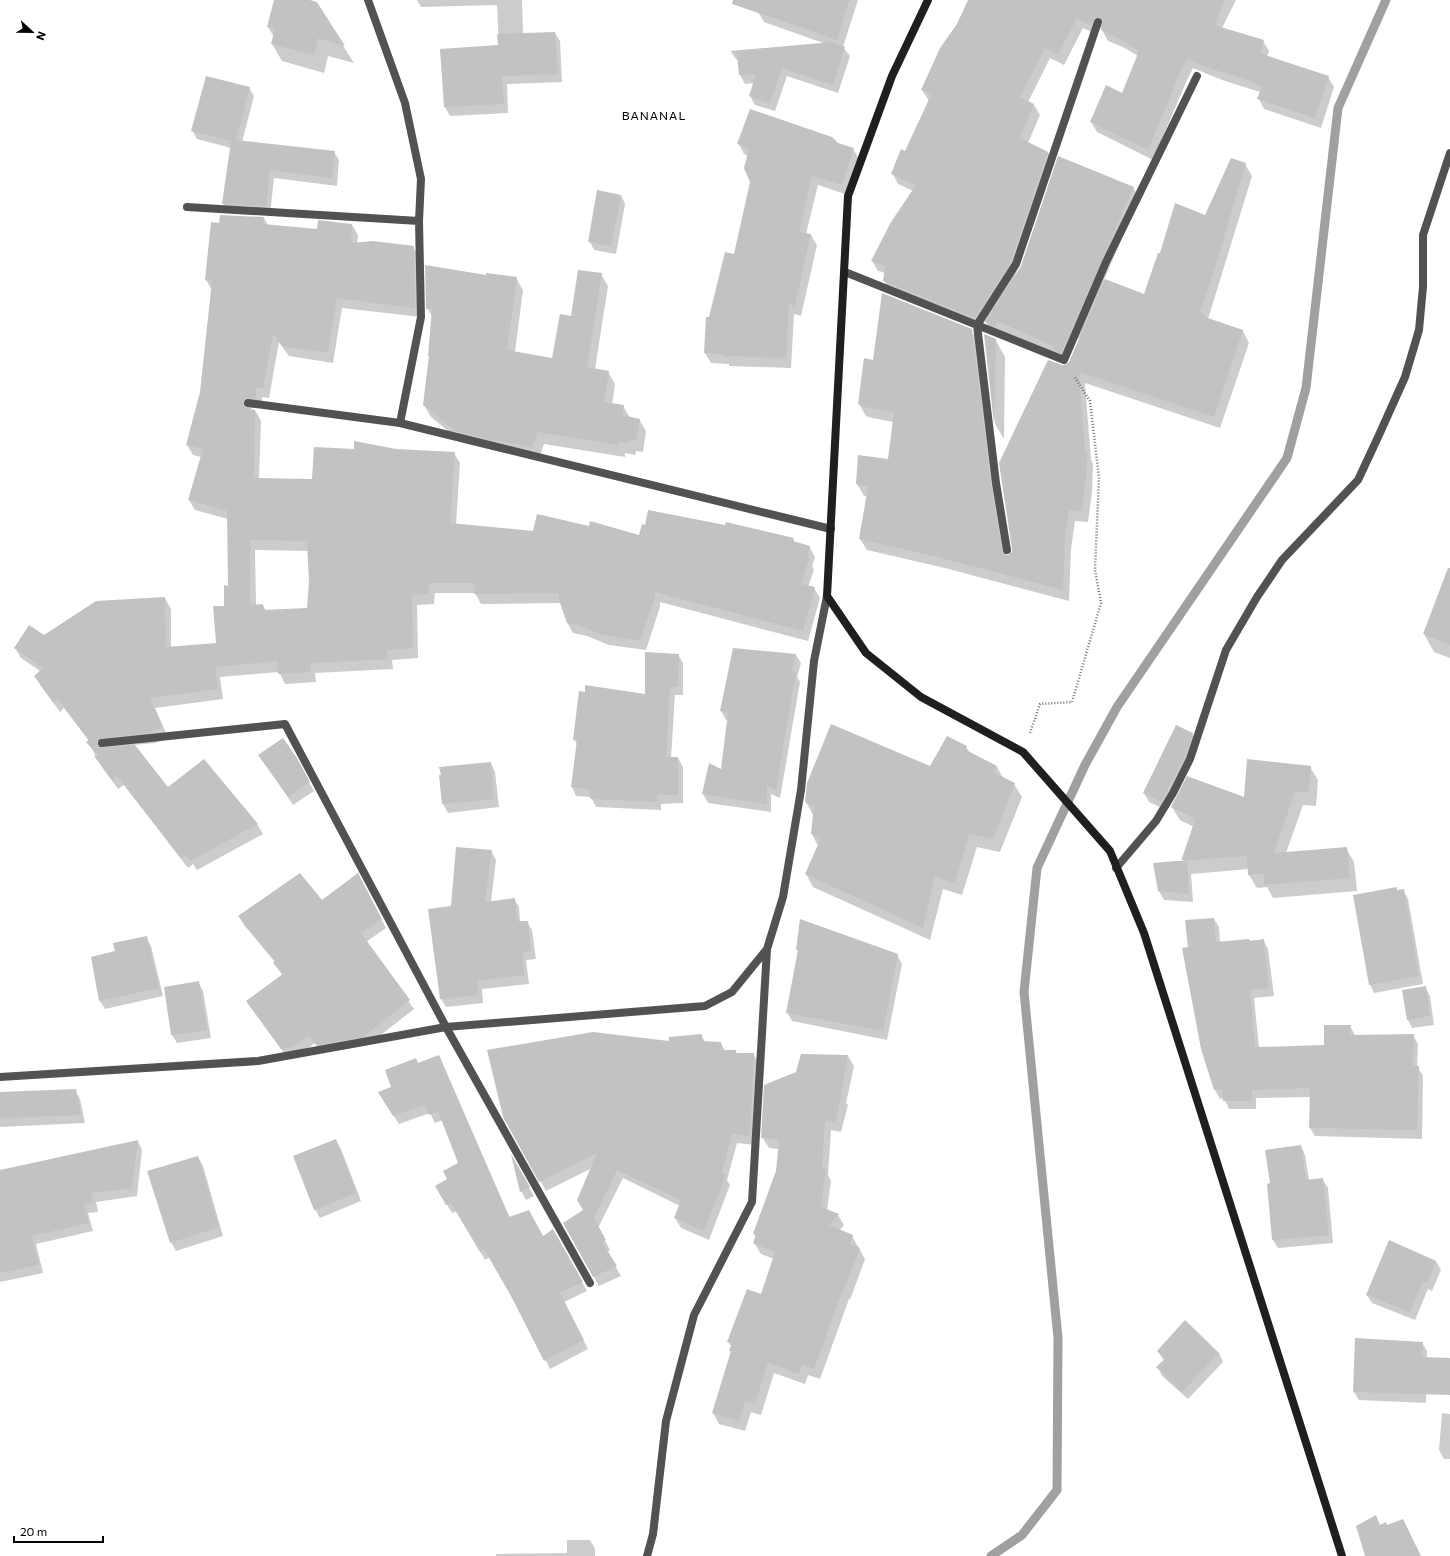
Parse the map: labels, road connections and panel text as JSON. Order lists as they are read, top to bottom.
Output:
{
  "districts": ["BANANAL"],
  "scale_bar": "20 m",
  "north": "right"
}
